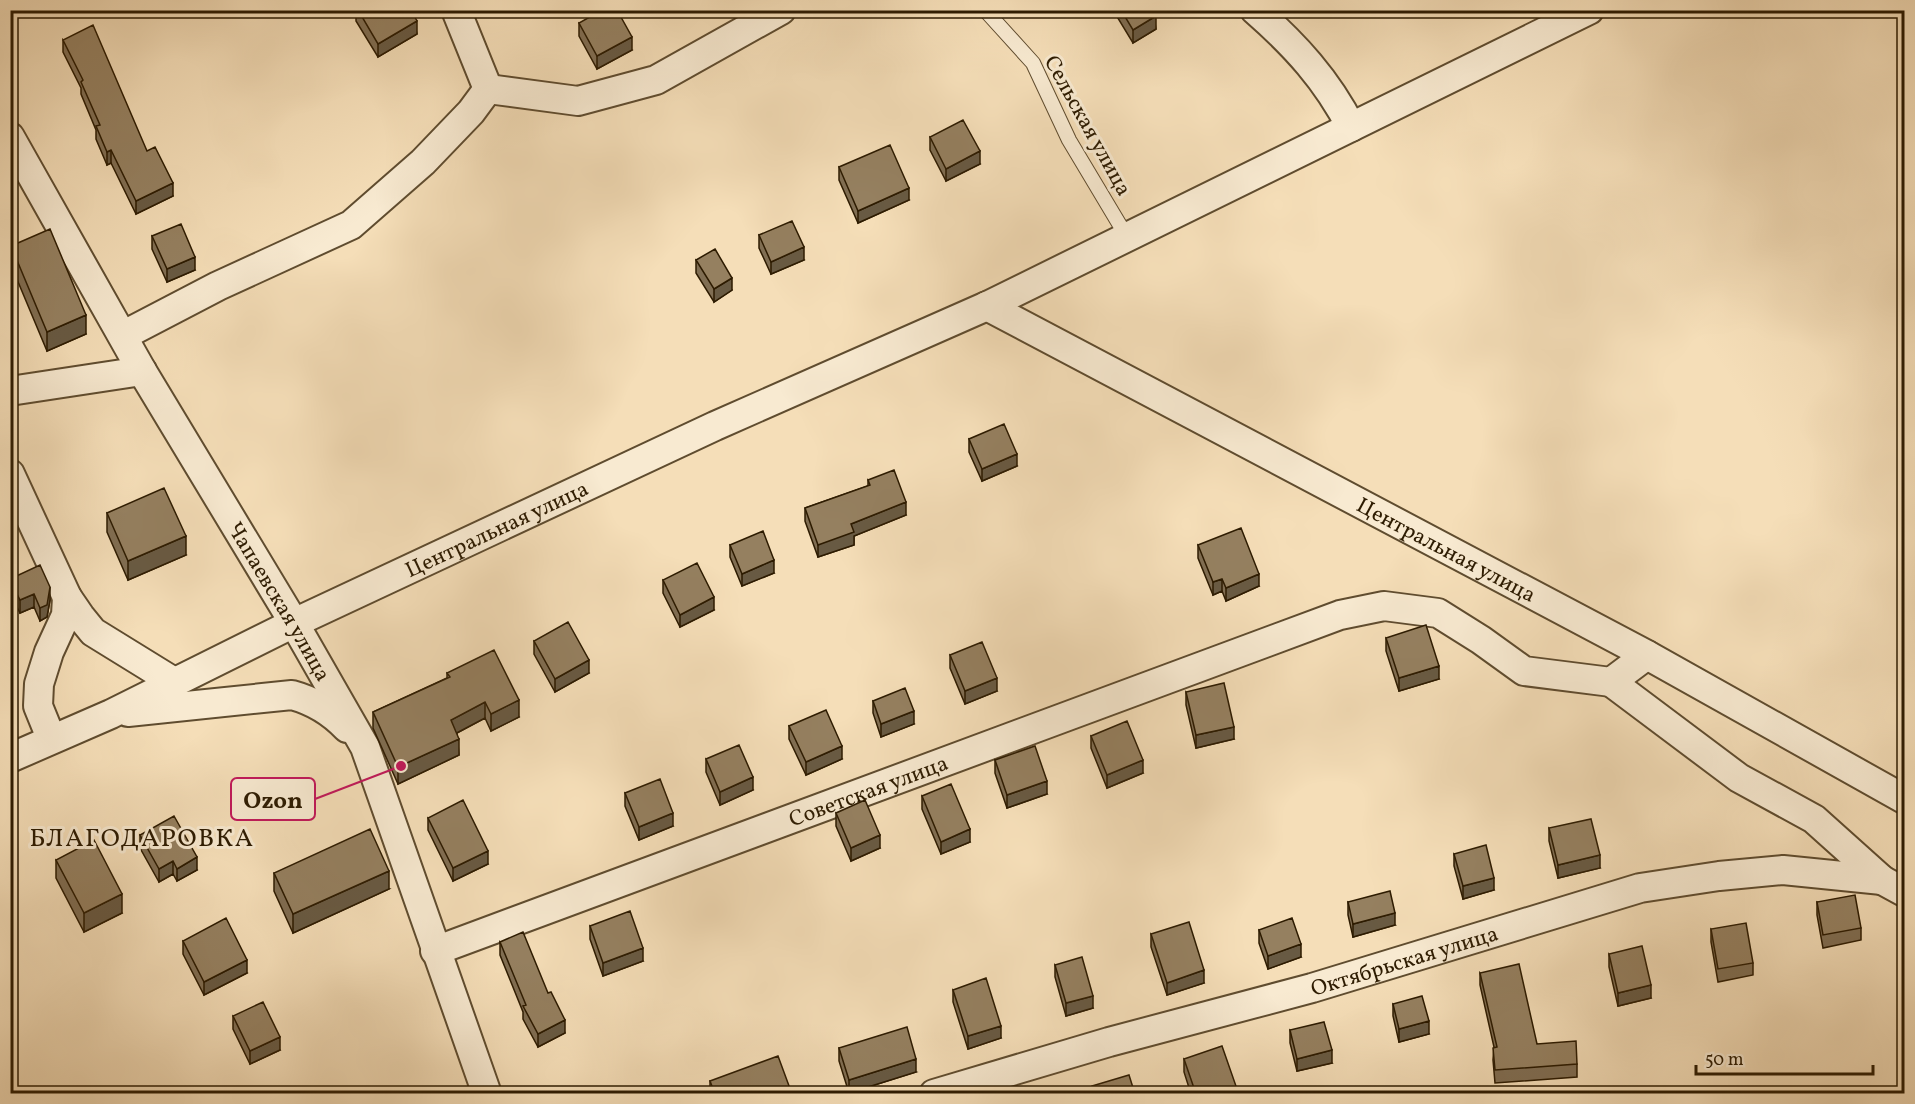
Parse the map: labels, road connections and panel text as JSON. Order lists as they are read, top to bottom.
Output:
{
  "streets": {
    "street": [
      "Центральная улица",
      "Чапаевская улица",
      "Советская улица",
      "Октябрьская улица"
    ],
    "lane": ["Сельская улица"]
  },
  "crossings": [
    ["Сельская улица", "Центральная улица"],
    ["Центральная улица", "Чапаевская улица"],
    ["Чапаевская улица", "Советская улица"]
  ],
  "districts": ["БЛАГОДАРОВКА"],
  "places": ["Ozon"],
  "scale_bar": "50 m"
}
